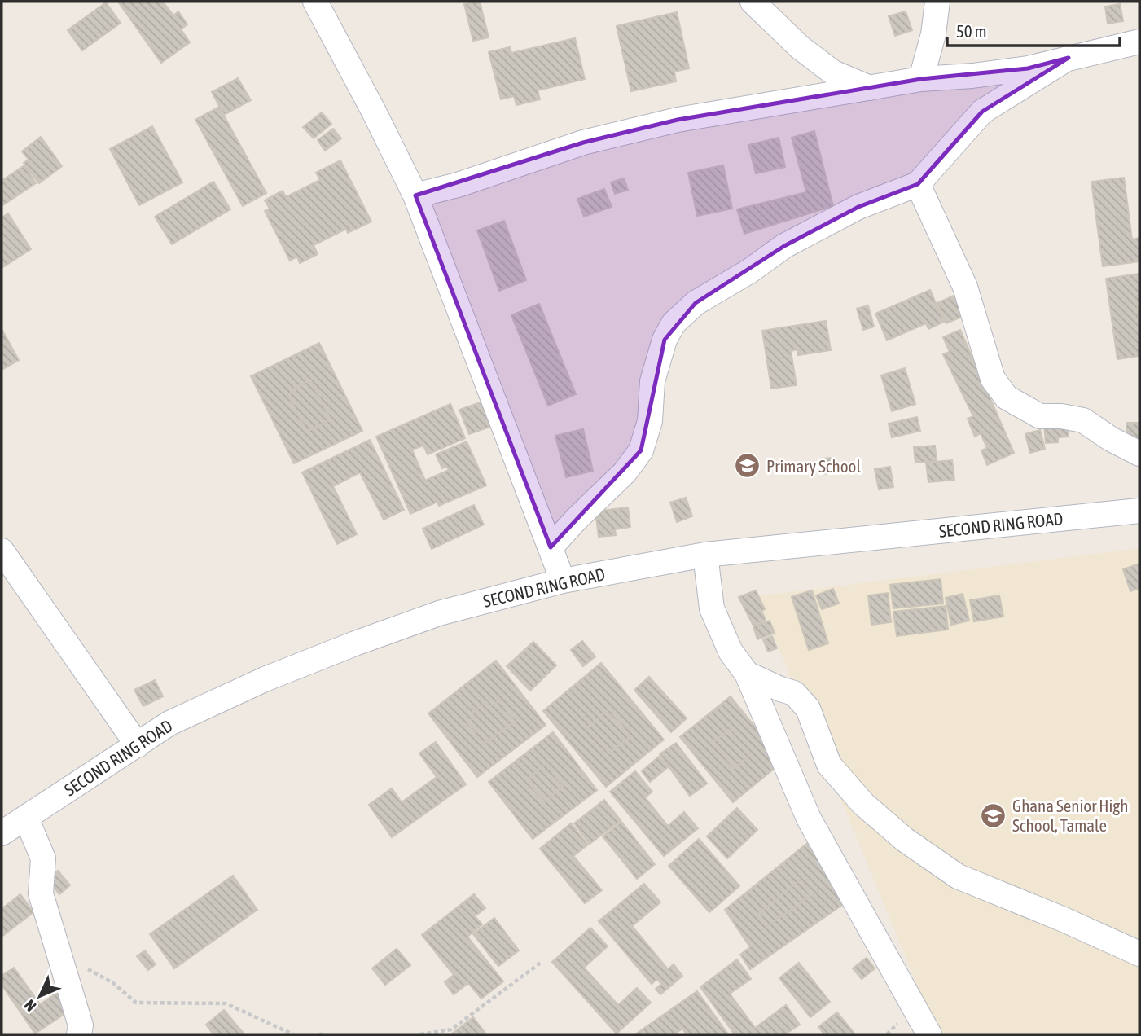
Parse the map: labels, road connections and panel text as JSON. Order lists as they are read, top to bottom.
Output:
{
  "streets": {
    "street": ["SECOND RING ROAD"]
  },
  "places": {
    "school or university": ["Primary School", "Ghana Senior High School, Tamale"]
  },
  "scale_bar": "50 m",
  "north": "bottom left"
}
